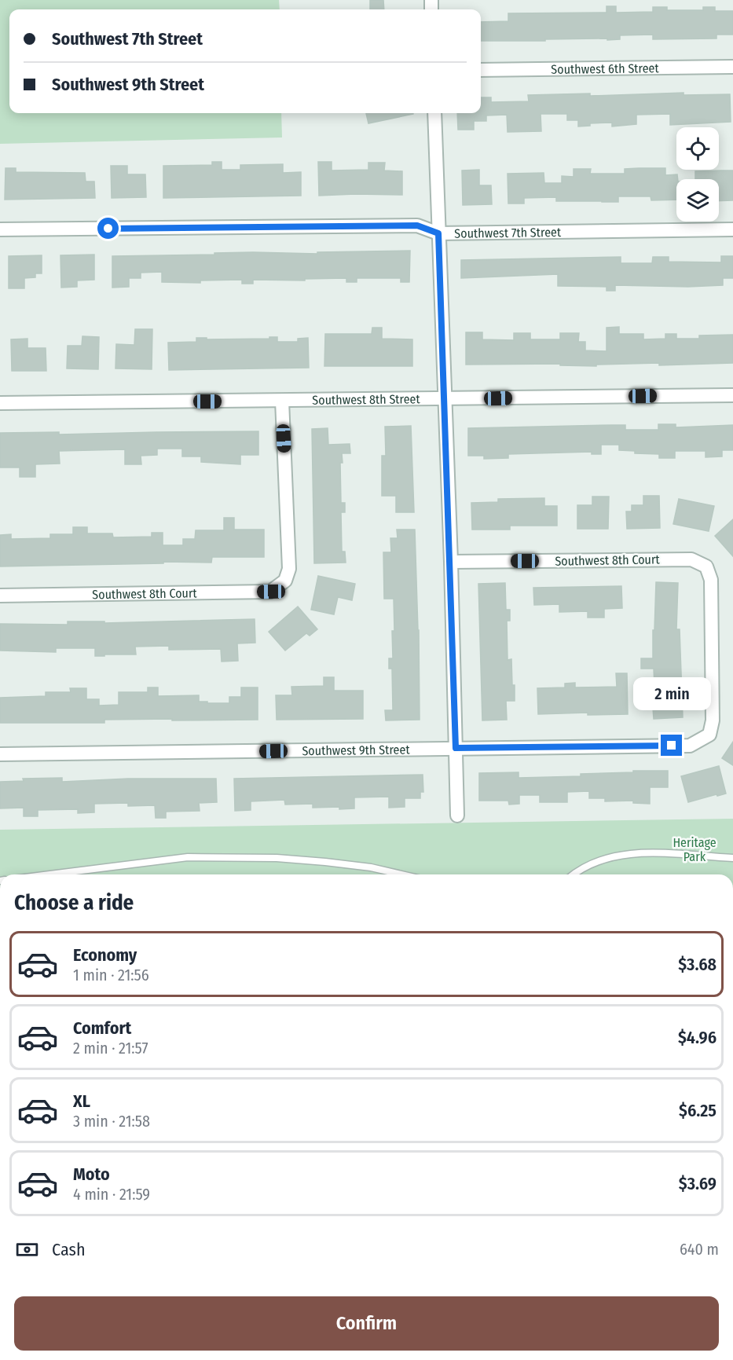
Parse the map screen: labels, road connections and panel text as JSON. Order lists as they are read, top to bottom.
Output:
{
  "streets": {
    "street": [
      "Southwest 6th Street",
      "Southwest 7th Street",
      "Southwest 8th Street",
      "Southwest 8th Court",
      "Southwest 9th Street"
    ]
  },
  "crossings": [
    ["Southwest 8th Street", "Southwest 8th Court"],
    ["Southwest 8th Court", "Southwest 9th Street"]
  ],
  "parks": ["Heritage Park"],
  "page": {
    "banner": ["Southwest 7th Street", "Southwest 9th Street"],
    "bubble": "2 min",
    "heading": "Choose a ride",
    "list": [
      {
        "name": "Economy",
        "note": "1 min · 21:56",
        "value": "$3.68"
      },
      {
        "name": "Comfort",
        "note": "2 min · 21:57",
        "value": "$4.96"
      },
      {
        "name": "XL",
        "note": "3 min · 21:58",
        "value": "$6.25"
      },
      {
        "name": "Moto",
        "note": "4 min · 21:59",
        "value": "$3.69"
      }
    ],
    "pay": ["Cash", "640 m"],
    "buttons": "Confirm"
  }
}
